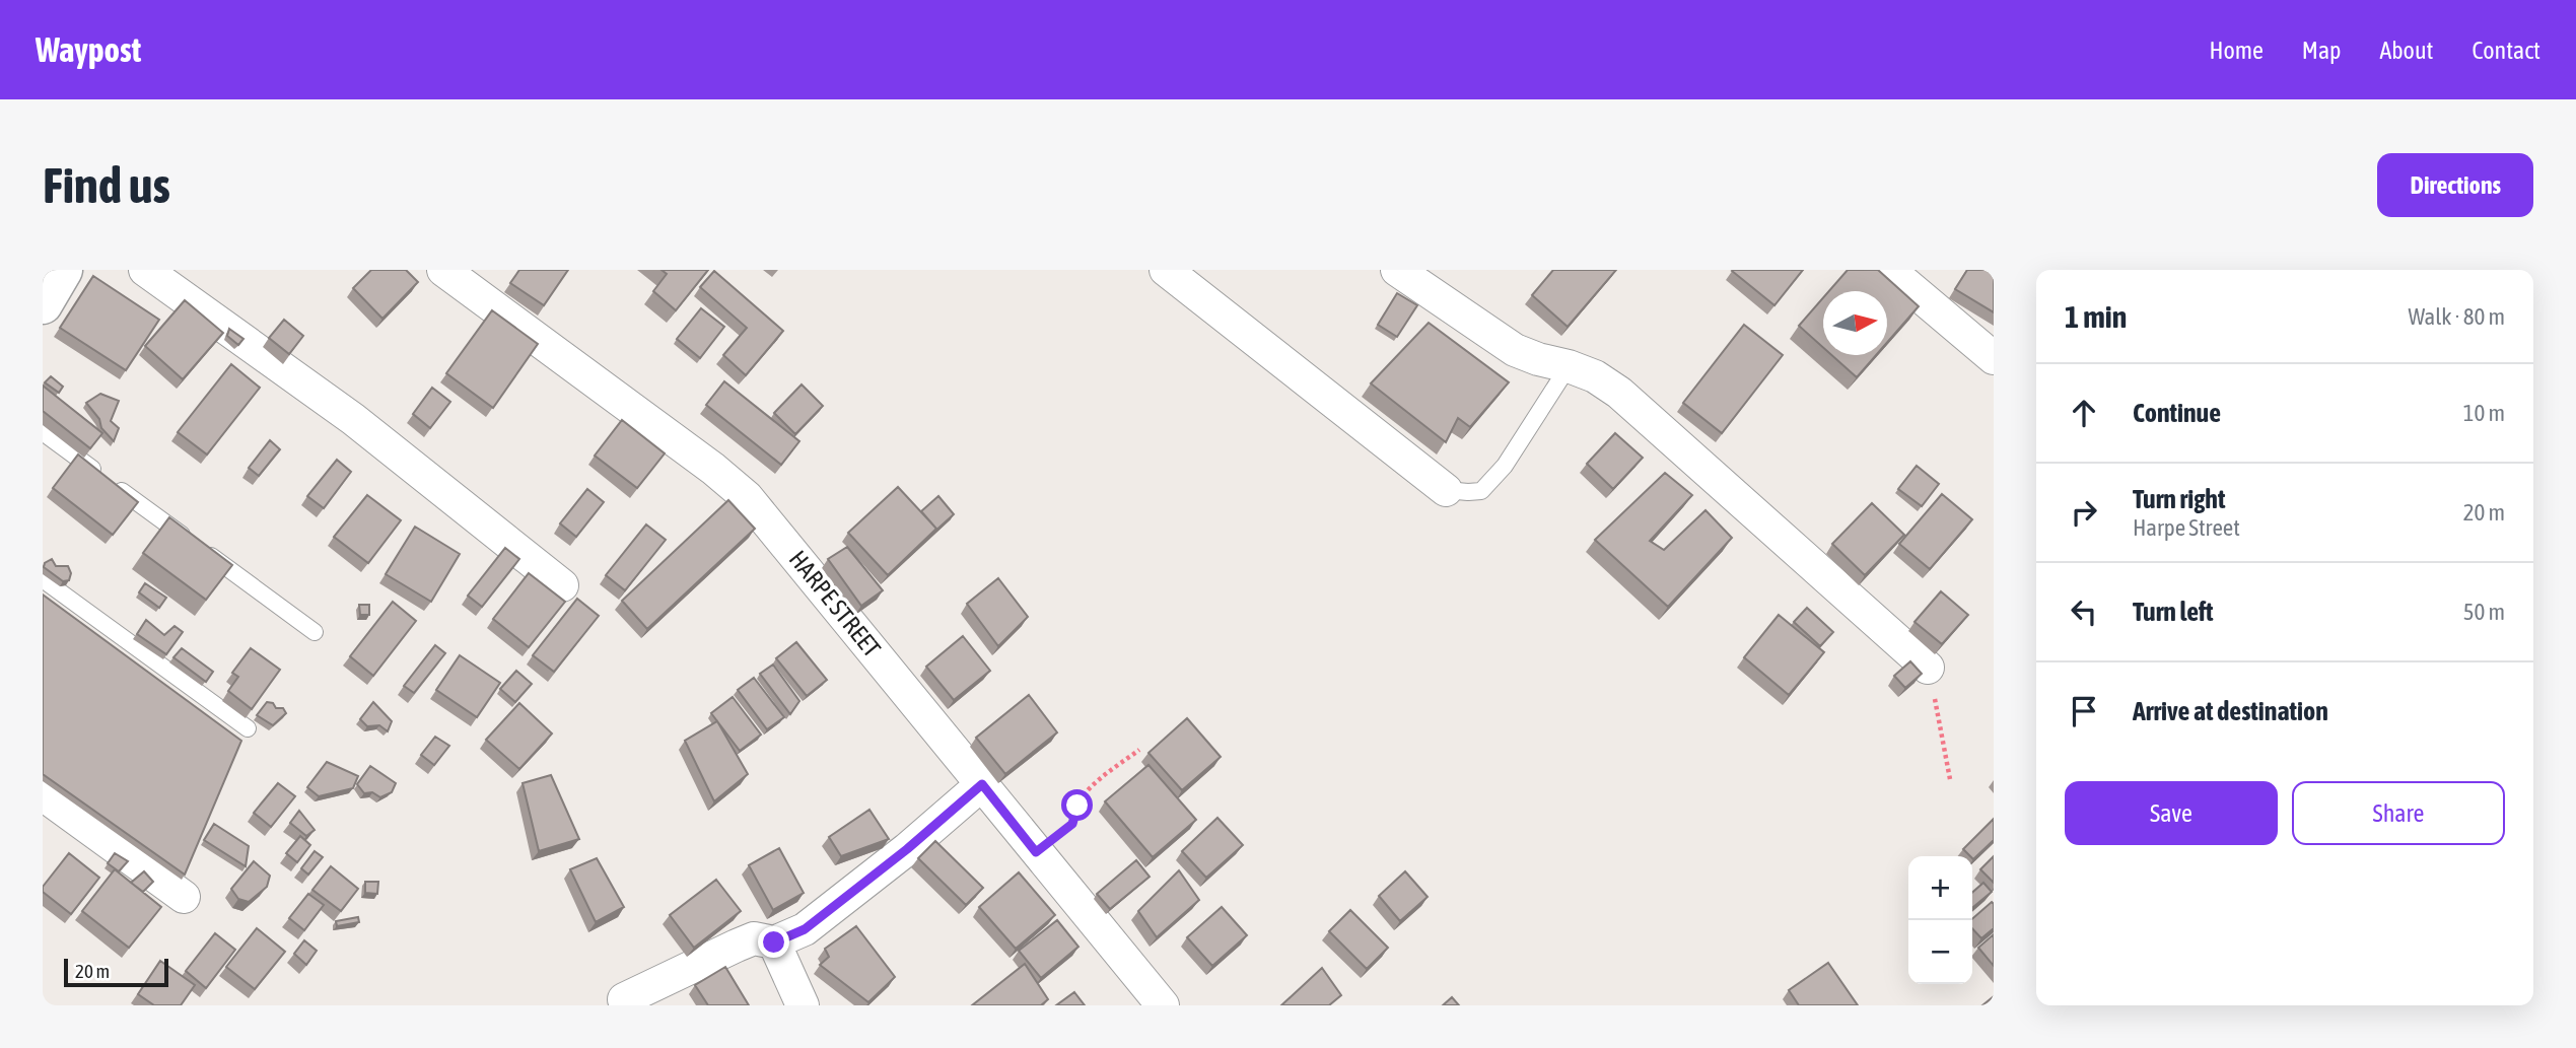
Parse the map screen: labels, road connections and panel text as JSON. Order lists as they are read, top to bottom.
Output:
{
  "streets": {
    "street": ["HARPE STREET"]
  },
  "scale_bar": "20 m",
  "north": "right",
  "page": {
    "header": "Waypost",
    "nav": [
      "Home",
      "Map",
      "About",
      "Contact"
    ],
    "buttons": [
      "Directions",
      ["Save", "Share"]
    ],
    "title": "Find us",
    "heading": ["1 min", "Walk · 80 m"],
    "list": [
      ["Continue", "10 m"],
      ["Turn right", "Harpe Street", "20 m"],
      ["Turn left", "50 m"],
      "Arrive at destination"
    ],
    "map_buttons": ["+", "−"],
    "scale": "20 m"
  }
}
